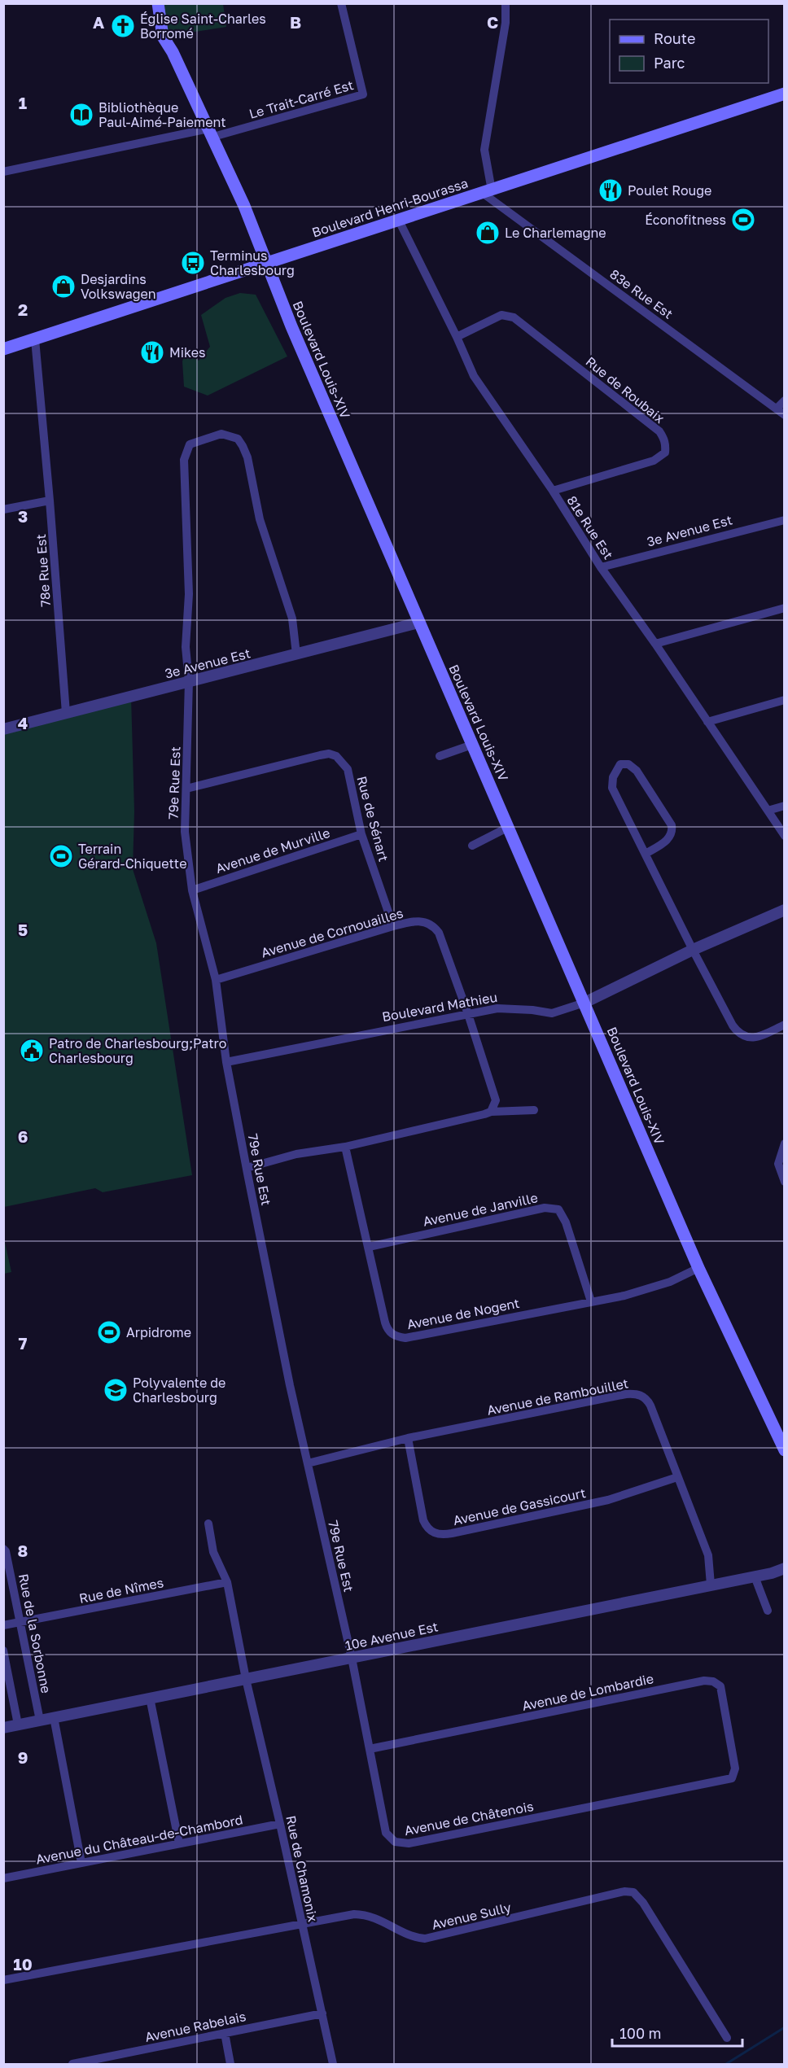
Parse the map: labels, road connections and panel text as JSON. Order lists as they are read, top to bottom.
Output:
{
  "streets": {
    "main road": ["Boulevard Henri-Bourassa", "Boulevard Louis-XIV"],
    "street": [
      "Le Trait-Carré Est",
      "83e Rue Est",
      "Rue de Roubaix",
      "81e Rue Est",
      "3e Avenue Est",
      "78e Rue Est",
      "79e Rue Est",
      "Rue de Sénart",
      "Avenue de Murville",
      "Avenue de Cornouailles",
      "Boulevard Mathieu",
      "Avenue de Janville",
      "Avenue de Nogent",
      "Avenue de Rambouillet",
      "Avenue de Gassicourt",
      "Rue de Nîmes",
      "Rue de la Sorbonne",
      "10e Avenue Est",
      "Avenue de Lombardie",
      "Avenue de Châtenois",
      "Avenue du Château-de-Chambord",
      "Rue de Chamonix",
      "Avenue Sully",
      "Avenue Rabelais"
    ]
  },
  "crossings": [
    ["Le Trait-Carré Est", "Boulevard Louis-XIV"],
    ["Boulevard Henri-Bourassa", "83e Rue Est"],
    ["Boulevard Henri-Bourassa", "Boulevard Louis-XIV"],
    ["Boulevard Henri-Bourassa", "81e Rue Est"],
    ["Boulevard Henri-Bourassa", "78e Rue Est"],
    ["Boulevard Louis-XIV", "3e Avenue Est"],
    ["Boulevard Louis-XIV", "Boulevard Mathieu"],
    ["Boulevard Louis-XIV", "Avenue de Nogent"],
    ["Rue de Roubaix", "81e Rue Est"],
    ["81e Rue Est", "3e Avenue Est"],
    ["3e Avenue Est", "78e Rue Est"],
    ["3e Avenue Est", "79e Rue Est"],
    ["79e Rue Est", "Rue de Sénart"],
    ["79e Rue Est", "Avenue de Murville"],
    ["79e Rue Est", "Avenue de Cornouailles"],
    ["79e Rue Est", "Boulevard Mathieu"],
    ["79e Rue Est", "Avenue de Rambouillet"],
    ["79e Rue Est", "10e Avenue Est"],
    ["79e Rue Est", "Avenue de Châtenois"],
    ["Rue de Sénart", "Avenue de Murville"],
    ["Rue de Sénart", "Avenue de Cornouailles"],
    ["Avenue de Cornouailles", "Boulevard Mathieu"],
    ["Avenue de Janville", "Avenue de Nogent"],
    ["Avenue de Rambouillet", "Avenue de Gassicourt"],
    ["Avenue de Rambouillet", "10e Avenue Est"],
    ["Rue de Nîmes", "Rue de la Sorbonne"],
    ["Rue de la Sorbonne", "10e Avenue Est"],
    ["10e Avenue Est", "Avenue de Châtenois"],
    ["10e Avenue Est", "Rue de Chamonix"],
    ["Avenue de Lombardie", "Avenue de Châtenois"],
    ["Avenue du Château-de-Chambord", "Rue de Chamonix"],
    ["Rue de Chamonix", "Avenue Sully"],
    ["Rue de Chamonix", "Avenue Rabelais"]
  ],
  "places": {
    "church": ["Église Saint-Charles Borromé"],
    "library": ["Bibliothèque Paul-Aimé-Paiement"],
    "restaurant": ["Poulet Rouge", "Mikes"],
    "sports": ["Éconofitness", "Terrain Gérard-Chiquette", "Arpidrome"],
    "shop": ["Le Charlemagne", "Desjardins Volkswagen"],
    "bus stop": ["Terminus Charlesbourg"],
    "public building": ["Patro de Charlesbourg;Patro Charlesbourg"],
    "school or university": ["Polyvalente de Charlesbourg"]
  },
  "legend": ["Route", "Parc"],
  "scale_bar": "100 m",
  "grid": {
    "columns": ["A", "B", "C"],
    "rows": [
      "1",
      "2",
      "3",
      "4",
      "5",
      "6",
      "7",
      "8",
      "9",
      "10"
    ]
  }
}
